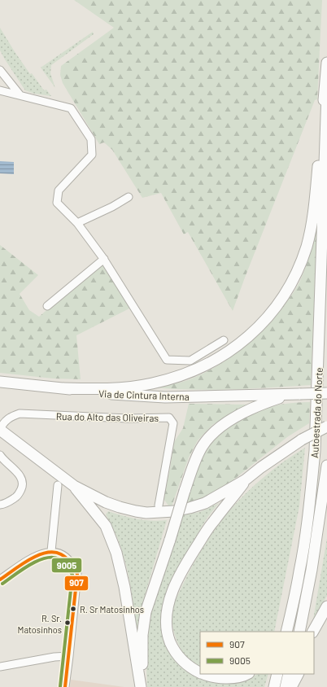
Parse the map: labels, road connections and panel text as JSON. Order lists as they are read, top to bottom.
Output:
{
  "streets": {
    "highway": ["Via de Cintura Interna", "Autoestrada do Norte"],
    "street": ["Rua do Alto das Oliveiras"]
  },
  "places": ["R. Sr Matosinhos", "R. Sr. Matosinhos"],
  "lines": ["transit line 907", "transit line 9005"],
  "legend": ["907", "9005"]
}
